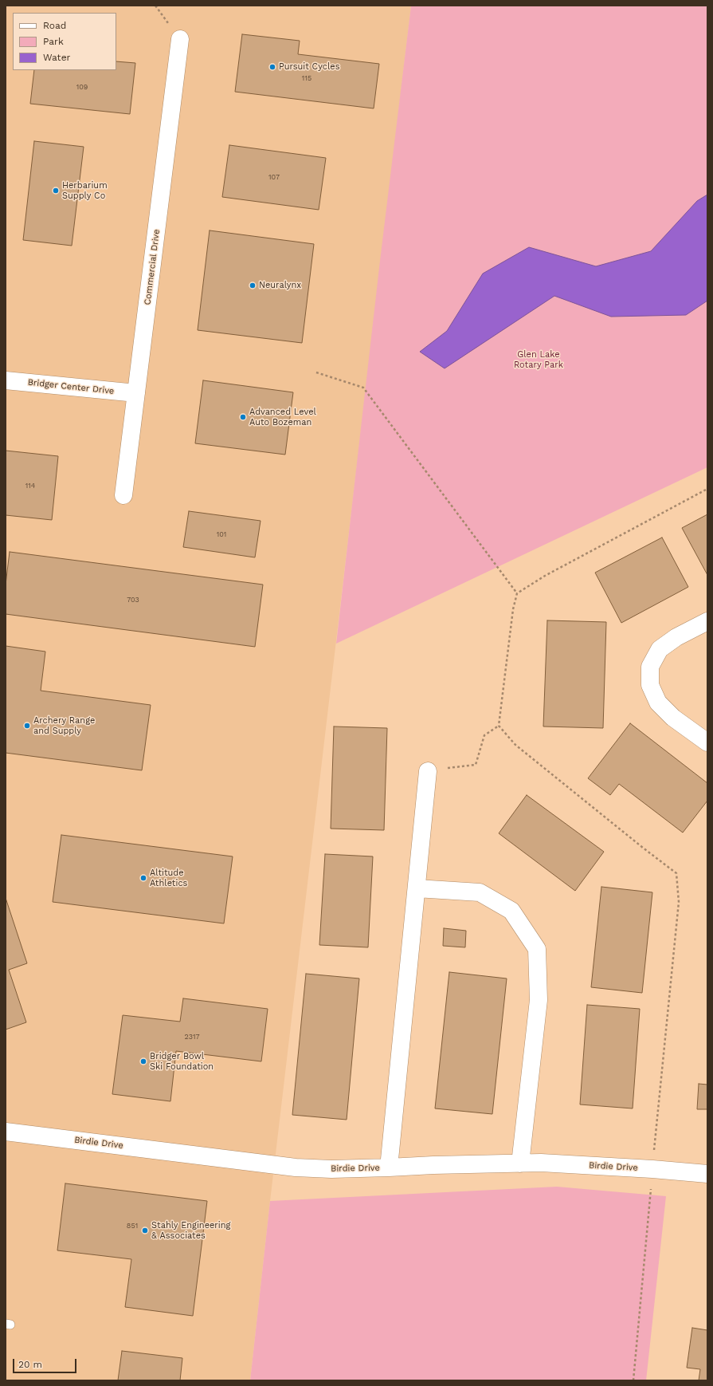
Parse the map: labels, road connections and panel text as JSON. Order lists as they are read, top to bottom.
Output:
{
  "streets": {
    "street": ["Commercial Drive", "Bridger Center Drive", "Birdie Drive"]
  },
  "crossings": [
    ["Commercial Drive", "Bridger Center Drive"]
  ],
  "parks": ["Glen Lake Rotary Park"],
  "places": [
    "Pursuit Cycles",
    "Herbarium Supply Co",
    "Neuralynx",
    "Advanced Level Auto Bozeman",
    "Archery Range and Supply",
    "Altitude Athletics",
    "Bridger Bowl Ski Foundation",
    "Stahly Engineering & Associates"
  ],
  "house_numbers": [
    "115",
    "109",
    "107",
    "114",
    "101",
    "703",
    "2317",
    "851"
  ],
  "legend": ["Road", "Park", "Water"],
  "scale_bar": "20 m"
}
